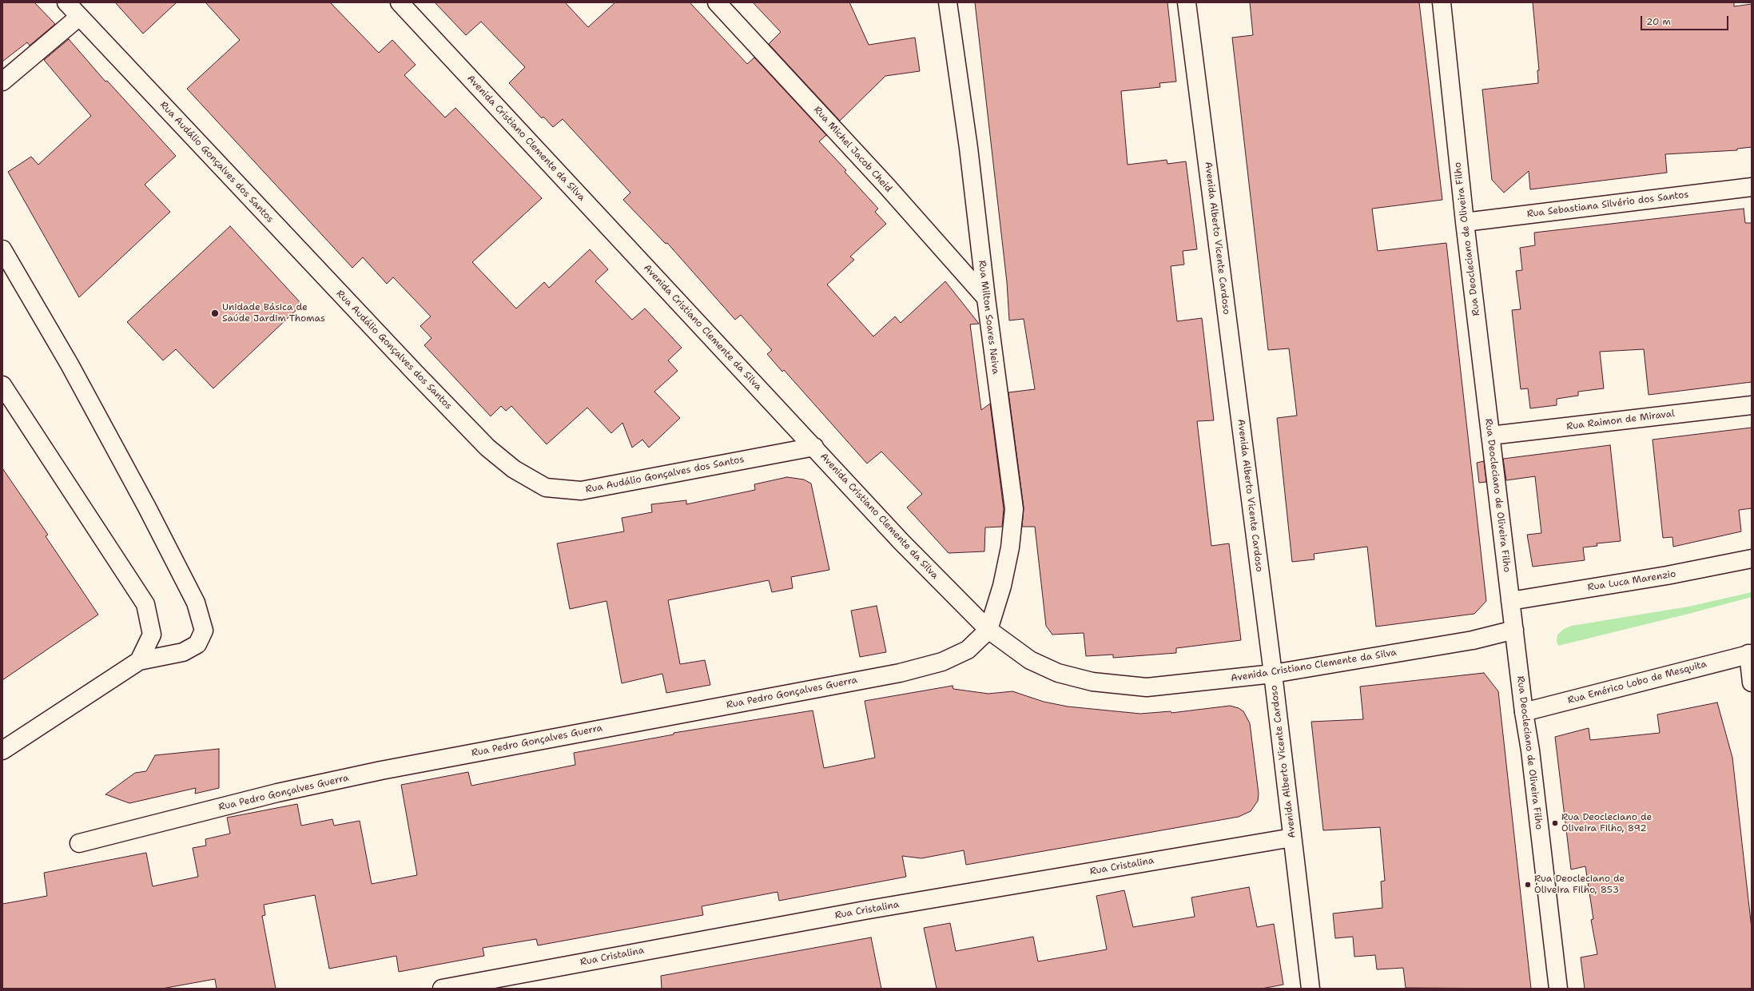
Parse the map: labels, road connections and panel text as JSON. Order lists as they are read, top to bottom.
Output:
{
  "streets": {
    "street": [
      "Avenida Cristiano Clemente da Silva",
      "Rua Michel Jacob Cheid",
      "Rua Audálio Gonçalves dos Santos",
      "Rua Sebastiana Silvério dos Santos",
      "Avenida Alberto Vicente Cardoso",
      "Rua Deocleciano de Oliveira Filho",
      "Rua Milton Soares Neiva",
      "Rua Raimon de Miraval",
      "Rua Luca Marenzio",
      "Rua Emérico Lobo de Mesquita",
      "Rua Pedro Gonçalves Guerra",
      "Rua Cristalina"
    ]
  },
  "crossings": [
    ["Avenida Cristiano Clemente da Silva", "Rua Audálio Gonçalves dos Santos"],
    ["Avenida Cristiano Clemente da Silva", "Avenida Alberto Vicente Cardoso"],
    ["Avenida Cristiano Clemente da Silva", "Rua Deocleciano de Oliveira Filho"],
    ["Avenida Cristiano Clemente da Silva", "Rua Milton Soares Neiva"],
    ["Avenida Cristiano Clemente da Silva", "Rua Pedro Gonçalves Guerra"],
    ["Rua Michel Jacob Cheid", "Rua Milton Soares Neiva"],
    ["Rua Sebastiana Silvério dos Santos", "Rua Deocleciano de Oliveira Filho"],
    ["Avenida Alberto Vicente Cardoso", "Rua Cristalina"],
    ["Rua Deocleciano de Oliveira Filho", "Rua Raimon de Miraval"],
    ["Rua Deocleciano de Oliveira Filho", "Rua Luca Marenzio"],
    ["Rua Deocleciano de Oliveira Filho", "Rua Emérico Lobo de Mesquita"],
    ["Rua Milton Soares Neiva", "Rua Pedro Gonçalves Guerra"]
  ],
  "places": ["Unidade Básica de Saúde Jardim Thomas", "Rua Deocleciano de Oliveira Filho, 892", "Rua Deocleciano de Oliveira Filho, 853"],
  "scale_bar": "20 m"
}
